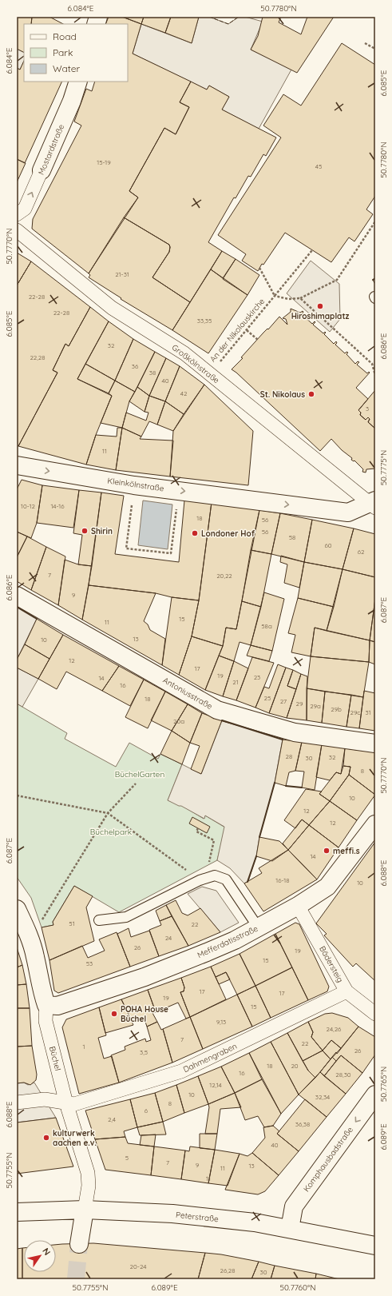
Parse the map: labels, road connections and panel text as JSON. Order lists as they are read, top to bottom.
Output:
{
  "streets": {
    "street": [
      "Mostardstraße",
      "Großkölnstraße",
      "Kleinkölnstraße",
      "Antoniusstraße",
      "Mefferdatisstraße",
      "Bädersteig",
      "Dahmengraben",
      "Büchel",
      "Komphausbadstraße",
      "Peterstraße"
    ],
    "path": ["An der Nikolauskirche"]
  },
  "crossings": [
    ["An der Nikolauskirche", "Großkölnstraße"],
    ["Großkölnstraße", "Kleinkölnstraße"],
    ["Mefferdatisstraße", "Bädersteig"],
    ["Mefferdatisstraße", "Büchel"],
    ["Bädersteig", "Dahmengraben"],
    ["Dahmengraben", "Büchel"],
    ["Büchel", "Peterstraße"],
    ["Komphausbadstraße", "Peterstraße"]
  ],
  "one_way": ["Kleinkölnstraße", "Komphausbadstraße"],
  "parks": ["BüchelGarten", "Büchelpark"],
  "places": [
    "Hiroshimaplatz",
    "St. Nikolaus",
    "Shirin",
    "Londoner Hof",
    "meffi.s",
    "POHA House Büchel",
    "kulturwerk aachen e.v."
  ],
  "house_numbers": [
    "15-19",
    "45",
    "21-31",
    "22-28",
    "22-28",
    "33,35",
    "32",
    "22,28",
    "36",
    "38",
    "40",
    "42",
    "3",
    "11",
    "10-12",
    "14-16",
    "18",
    "56",
    "56",
    "58",
    "60",
    "62",
    "7",
    "20,22",
    "9",
    "15",
    "11",
    "58a",
    "13",
    "10",
    "12",
    "17",
    "19",
    "23",
    "14",
    "21",
    "16",
    "25",
    "18",
    "27",
    "29",
    "29a",
    "29b",
    "29c",
    "31",
    "20a",
    "28",
    "32",
    "30",
    "8",
    "10",
    "12",
    "12",
    "14",
    "16-18",
    "10",
    "51",
    "22",
    "24",
    "26",
    "19",
    "15",
    "53",
    "17",
    "17",
    "19",
    "15",
    "9,13",
    "24,26",
    "7",
    "22",
    "1",
    "26",
    "3,5",
    "18",
    "20",
    "16",
    "28,30",
    "12,14",
    "10",
    "32,34",
    "8",
    "6",
    "2,4",
    "36,38",
    "40",
    "5",
    "7",
    "9",
    "13",
    "11",
    "11",
    "20-24",
    "26,28",
    "30"
  ],
  "legend": ["Road", "Park", "Water"],
  "north": "top right",
  "coordinates": [
    "6.084°E",
    "50.7780°N",
    "6.085°E",
    "50.7770°N",
    "6.086°E",
    "50.7775°N",
    "6.087°E",
    "6.088°E",
    "50.7765°N",
    "6.089°E",
    "50.7755°N",
    "50.7760°N"
  ]
}
